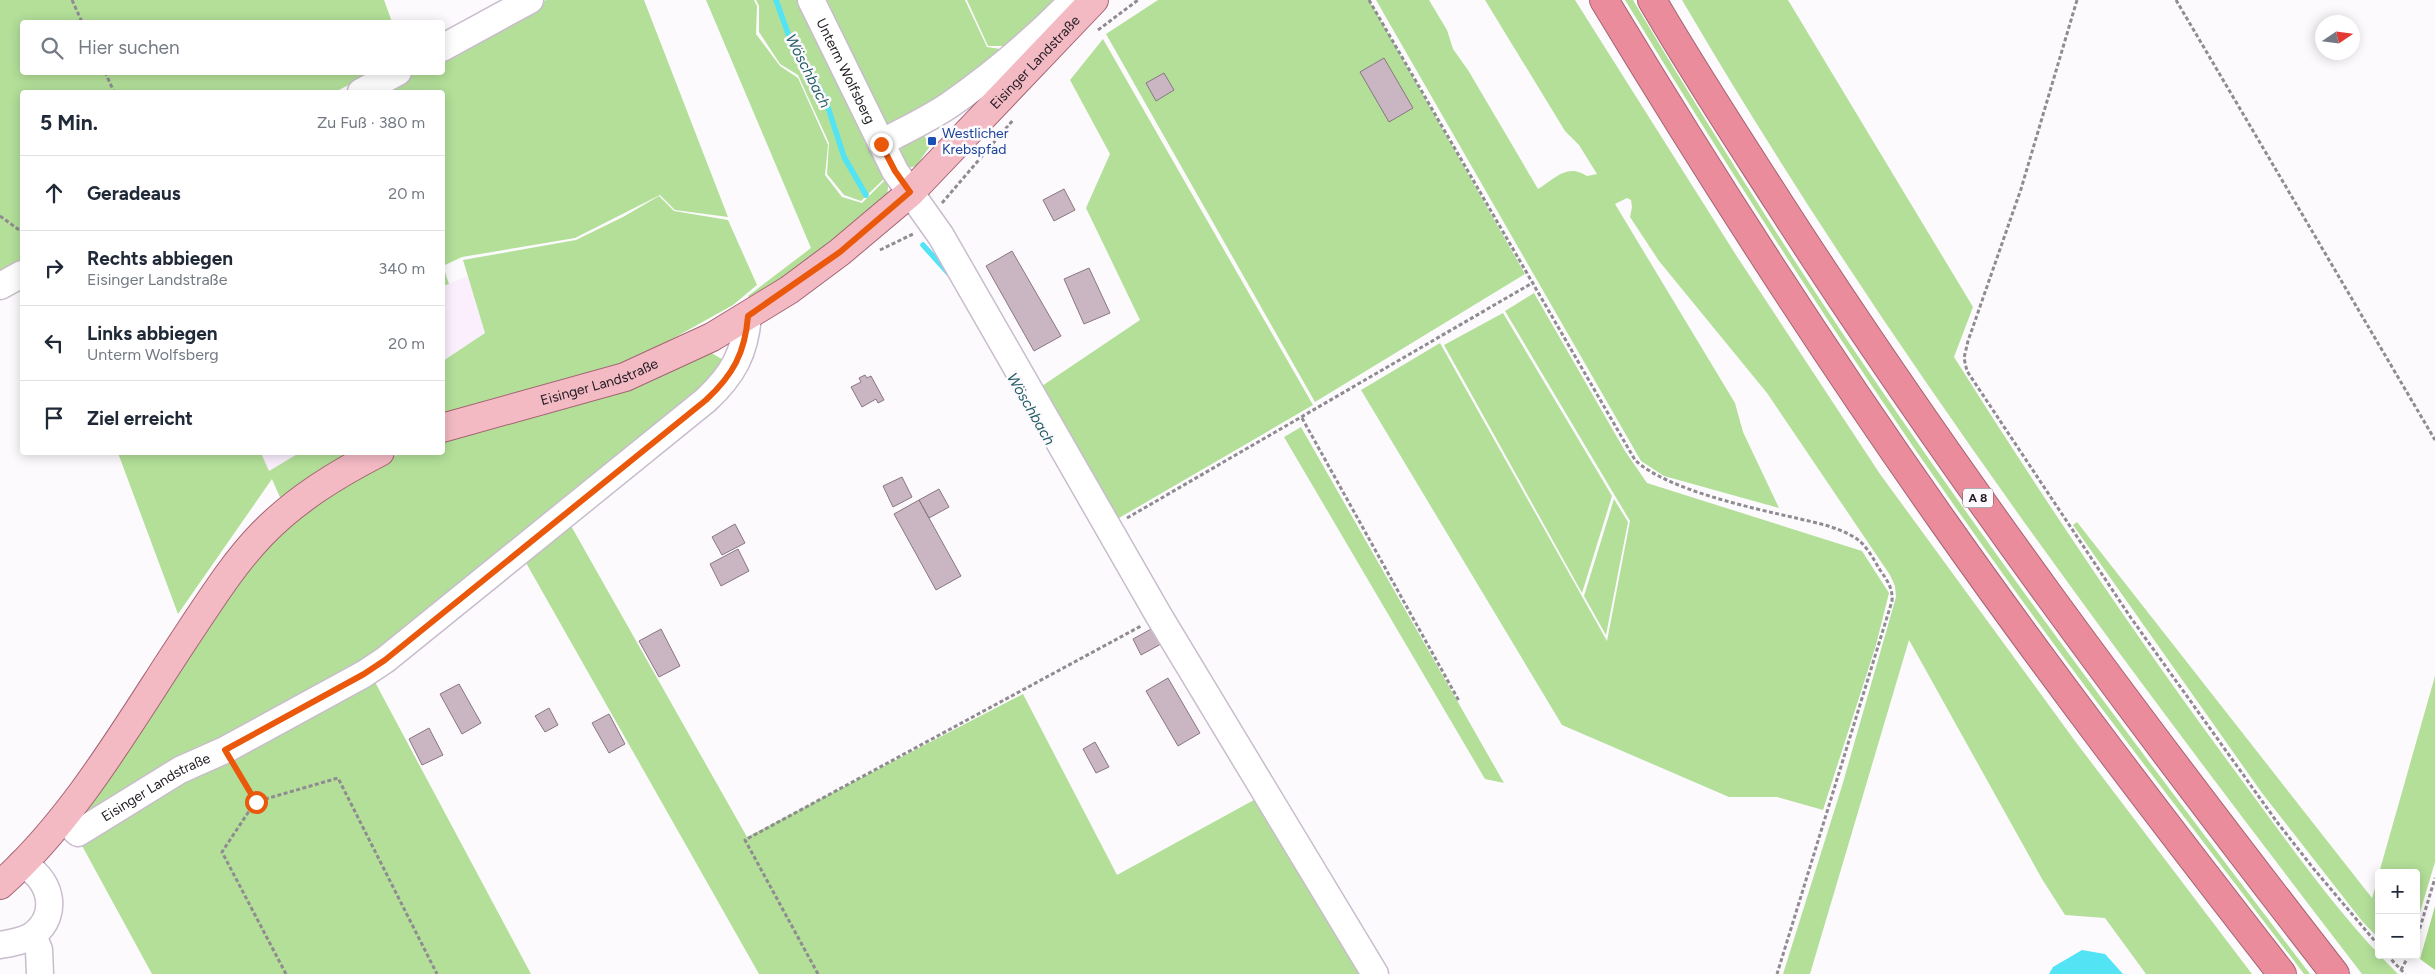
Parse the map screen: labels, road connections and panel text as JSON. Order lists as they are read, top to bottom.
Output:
{
  "streets": {
    "highway": ["A 8"],
    "main road": ["Eisinger Landstraße"],
    "street": ["Unterm Wolfsberg"]
  },
  "crossings": [
    ["Eisinger Landstraße", "Unterm Wolfsberg"]
  ],
  "water": ["Wöschbach"],
  "places": {
    "transit": ["Westlicher Krebspfad"]
  },
  "north": "right",
  "page": {
    "search": "Hier suchen",
    "heading": ["5 Min.", "Zu Fuß · 380 m"],
    "list": [
      ["Geradeaus", "20 m"],
      ["Rechts abbiegen", "Eisinger Landstraße", "340 m"],
      ["Links abbiegen", "Unterm Wolfsberg", "20 m"],
      "Ziel erreicht"
    ],
    "map_buttons": ["+", "−"]
  }
}
